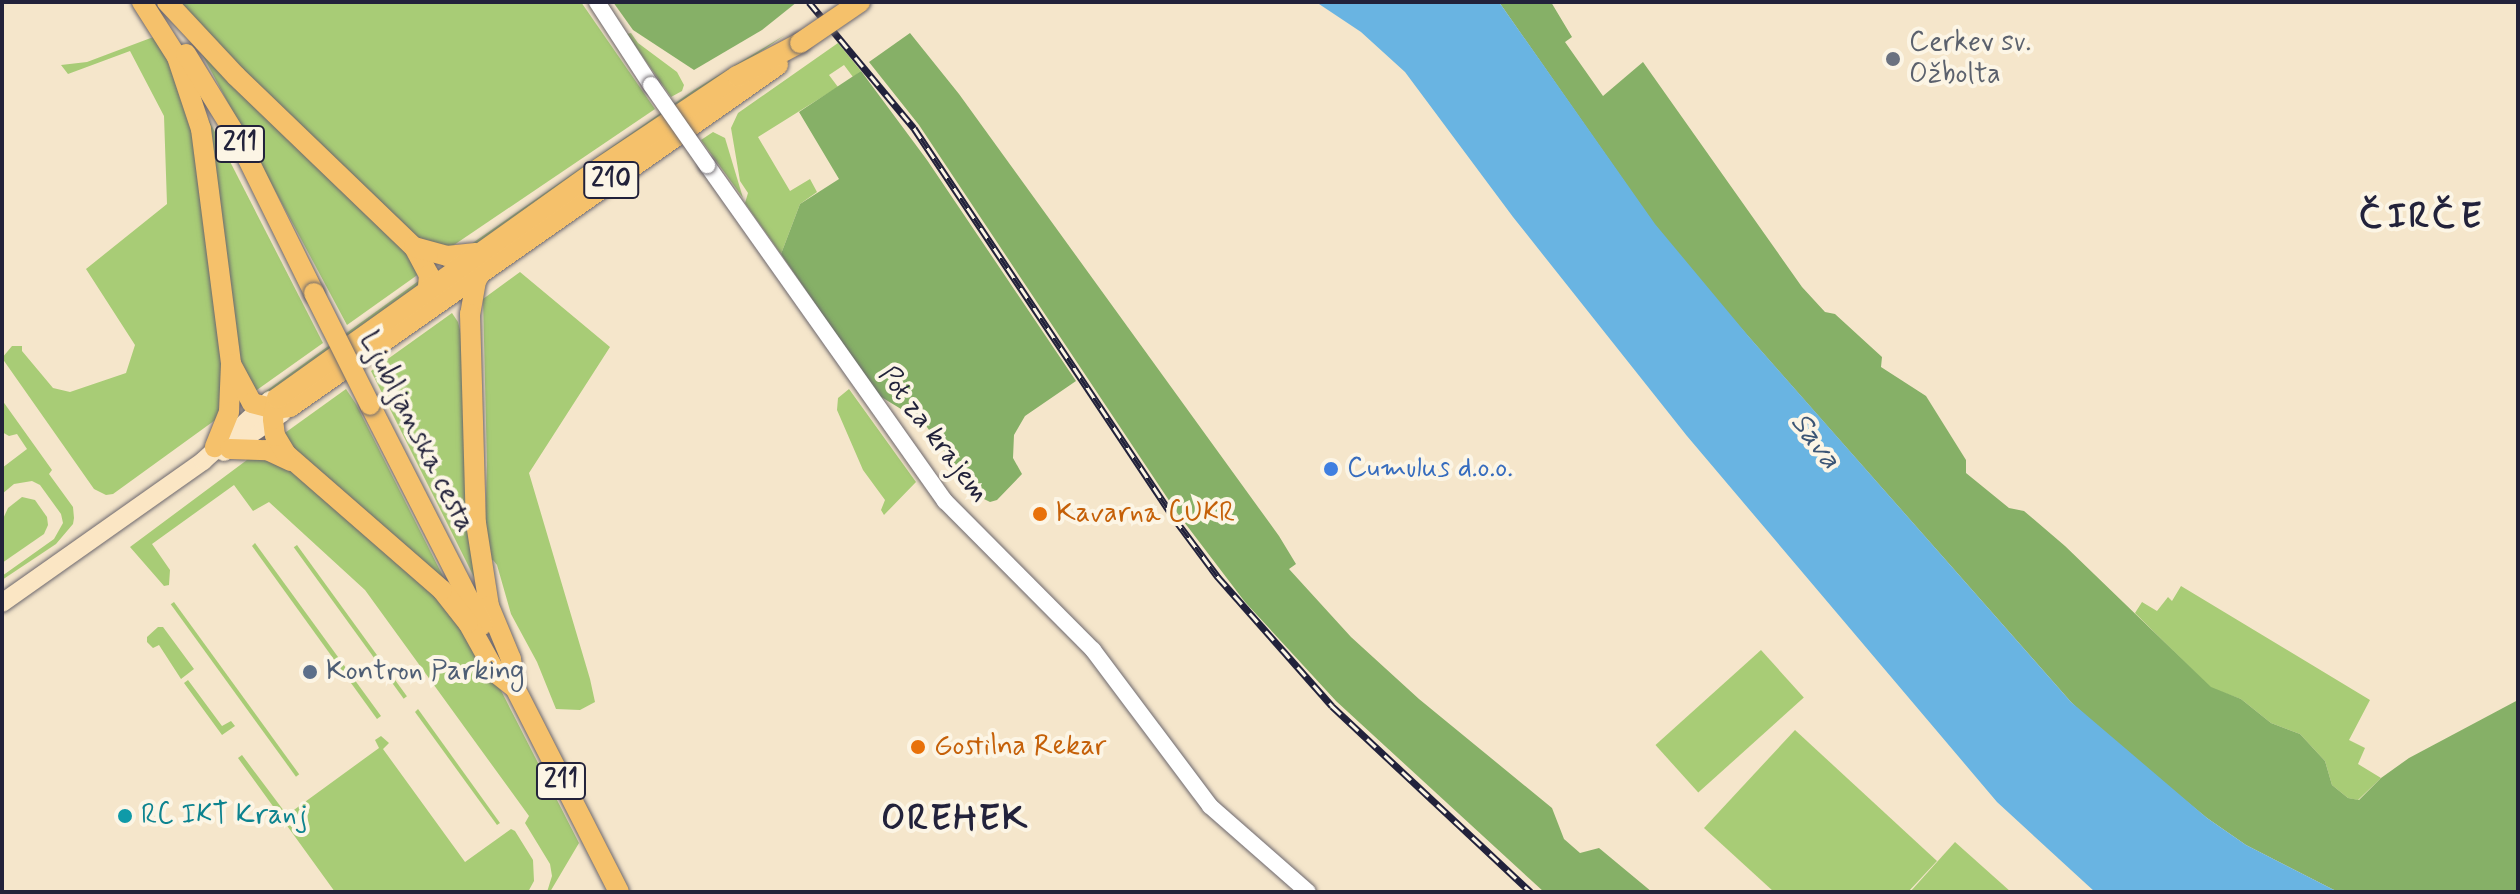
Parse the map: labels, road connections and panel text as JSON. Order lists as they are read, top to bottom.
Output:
{
  "streets": {
    "main road": ["211", "210", "Ljubljanska cesta"],
    "street": ["Pot za krajem"]
  },
  "crossings": [
    ["211", "210"],
    ["211", "Ljubljanska cesta"]
  ],
  "districts": ["ČIRČE", "OREHEK"],
  "water": ["Sava"],
  "places": [
    "Cerkev sv. Ožbolta",
    "Cumulus d.o.o.",
    "Kavarna CUKR",
    "Kontron Parking",
    "Gostilna Rekar",
    "RC IKT Kranj"
  ]
}
